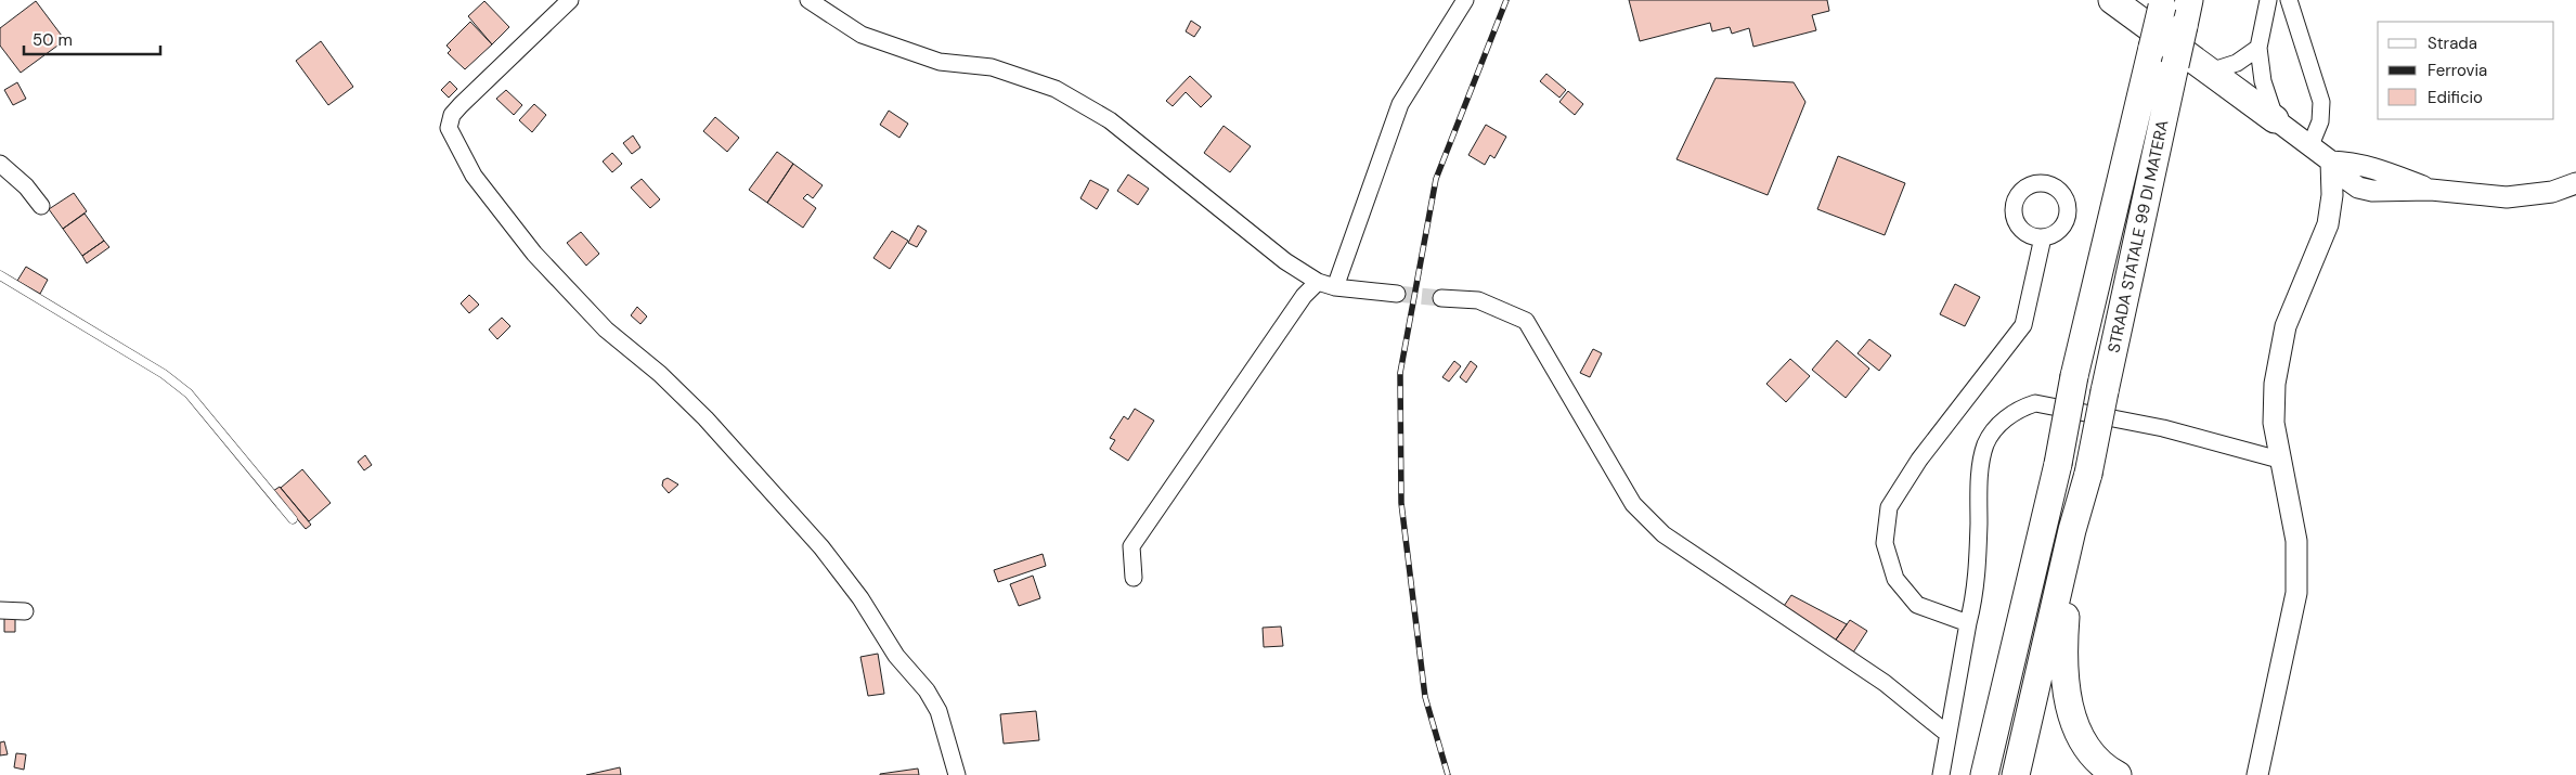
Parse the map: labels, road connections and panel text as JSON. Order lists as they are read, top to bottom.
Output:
{
  "streets": {
    "highway": ["STRADA STATALE 99 DI MATERA"]
  },
  "legend": ["Strada", "Ferrovia", "Edificio"],
  "scale_bar": "50 m"
}
